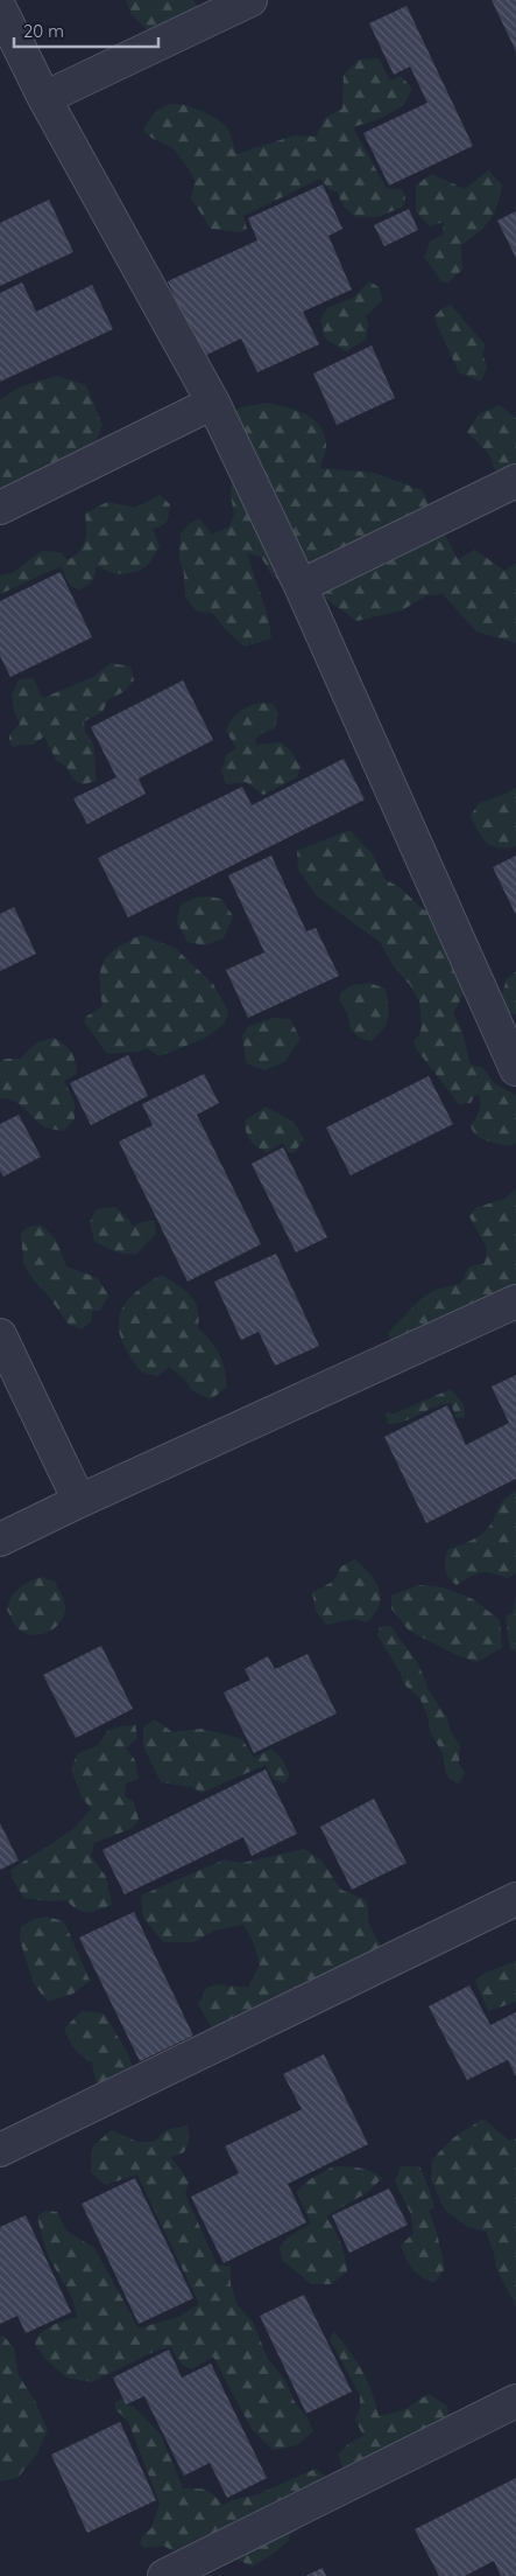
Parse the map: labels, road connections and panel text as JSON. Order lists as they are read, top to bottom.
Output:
{
  "scale_bar": "20 m"
}
